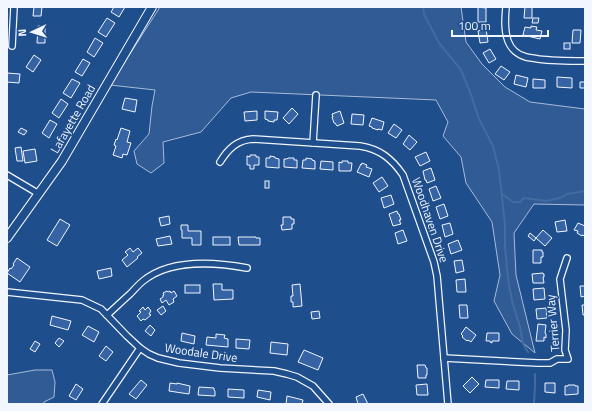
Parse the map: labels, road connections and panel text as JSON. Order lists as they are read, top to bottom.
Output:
{
  "streets": {
    "main road": ["Lafayette Road"],
    "street": ["Woodhaven Drive", "Terrier Way", "Woodale Drive"]
  },
  "crossings": [
    ["Woodhaven Drive", "Terrier Way"]
  ],
  "scale_bar": "100 m",
  "north": "left"
}
